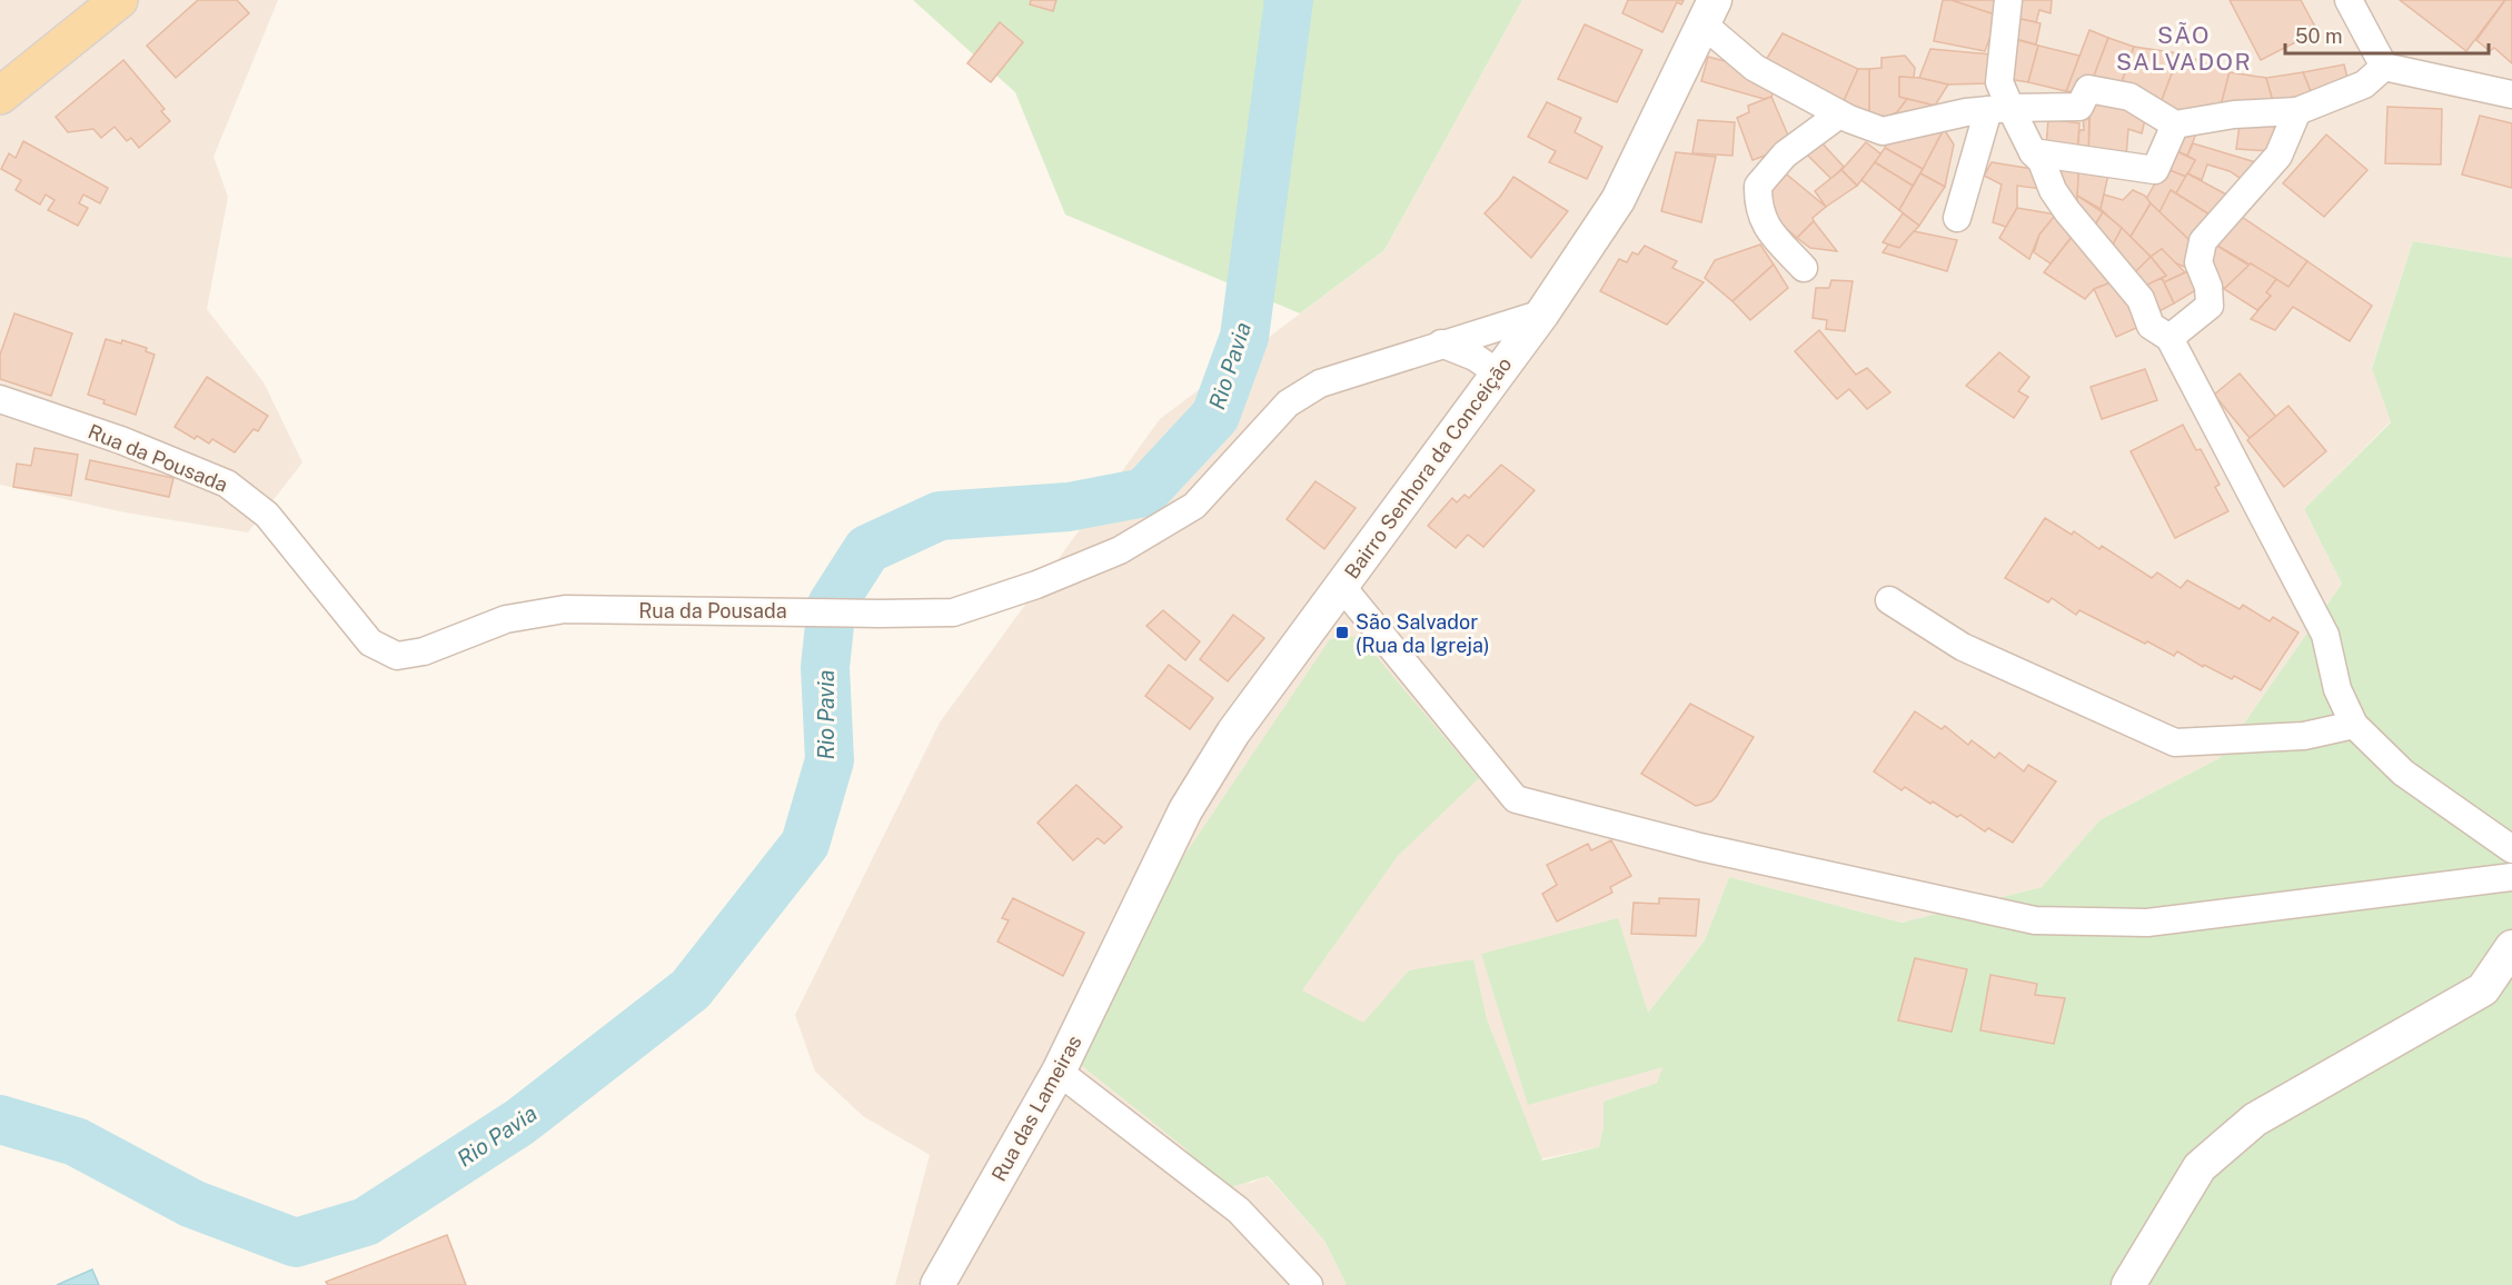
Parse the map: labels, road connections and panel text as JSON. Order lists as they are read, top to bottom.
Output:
{
  "streets": {
    "street": ["Rua da Pousada", "Bairro Senhora da Conceição", "Rua das Lameiras"]
  },
  "crossings": [
    ["Rua da Pousada", "Bairro Senhora da Conceição"],
    ["Bairro Senhora da Conceição", "Rua das Lameiras"]
  ],
  "districts": ["SÃO SALVADOR"],
  "water": ["Rio Pavia"],
  "places": {
    "transit": ["São Salvador (Rua da Igreja)"]
  },
  "scale_bar": "50 m"
}
